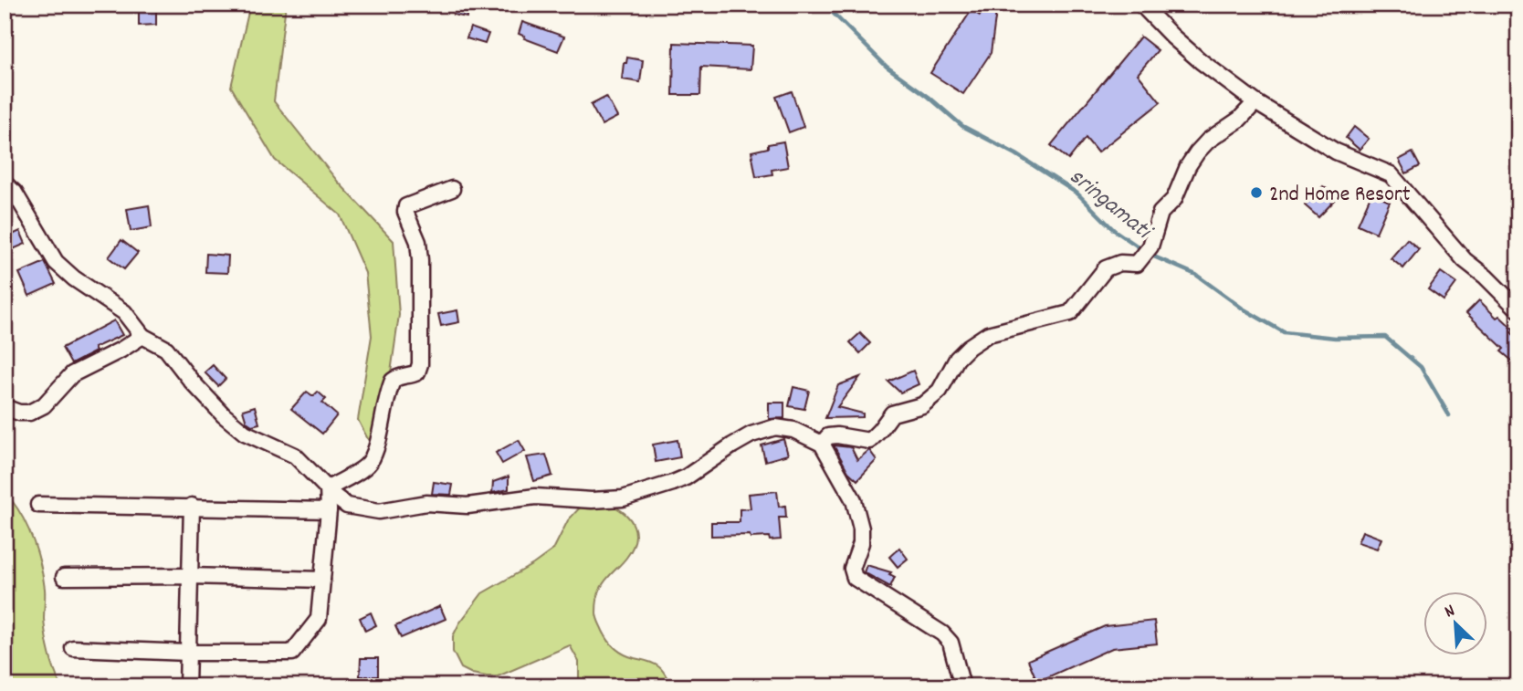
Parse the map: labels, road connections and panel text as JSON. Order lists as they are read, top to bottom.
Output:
{
  "water": ["sringamati"],
  "places": ["2nd Home Resort"],
  "north": "top left"
}
